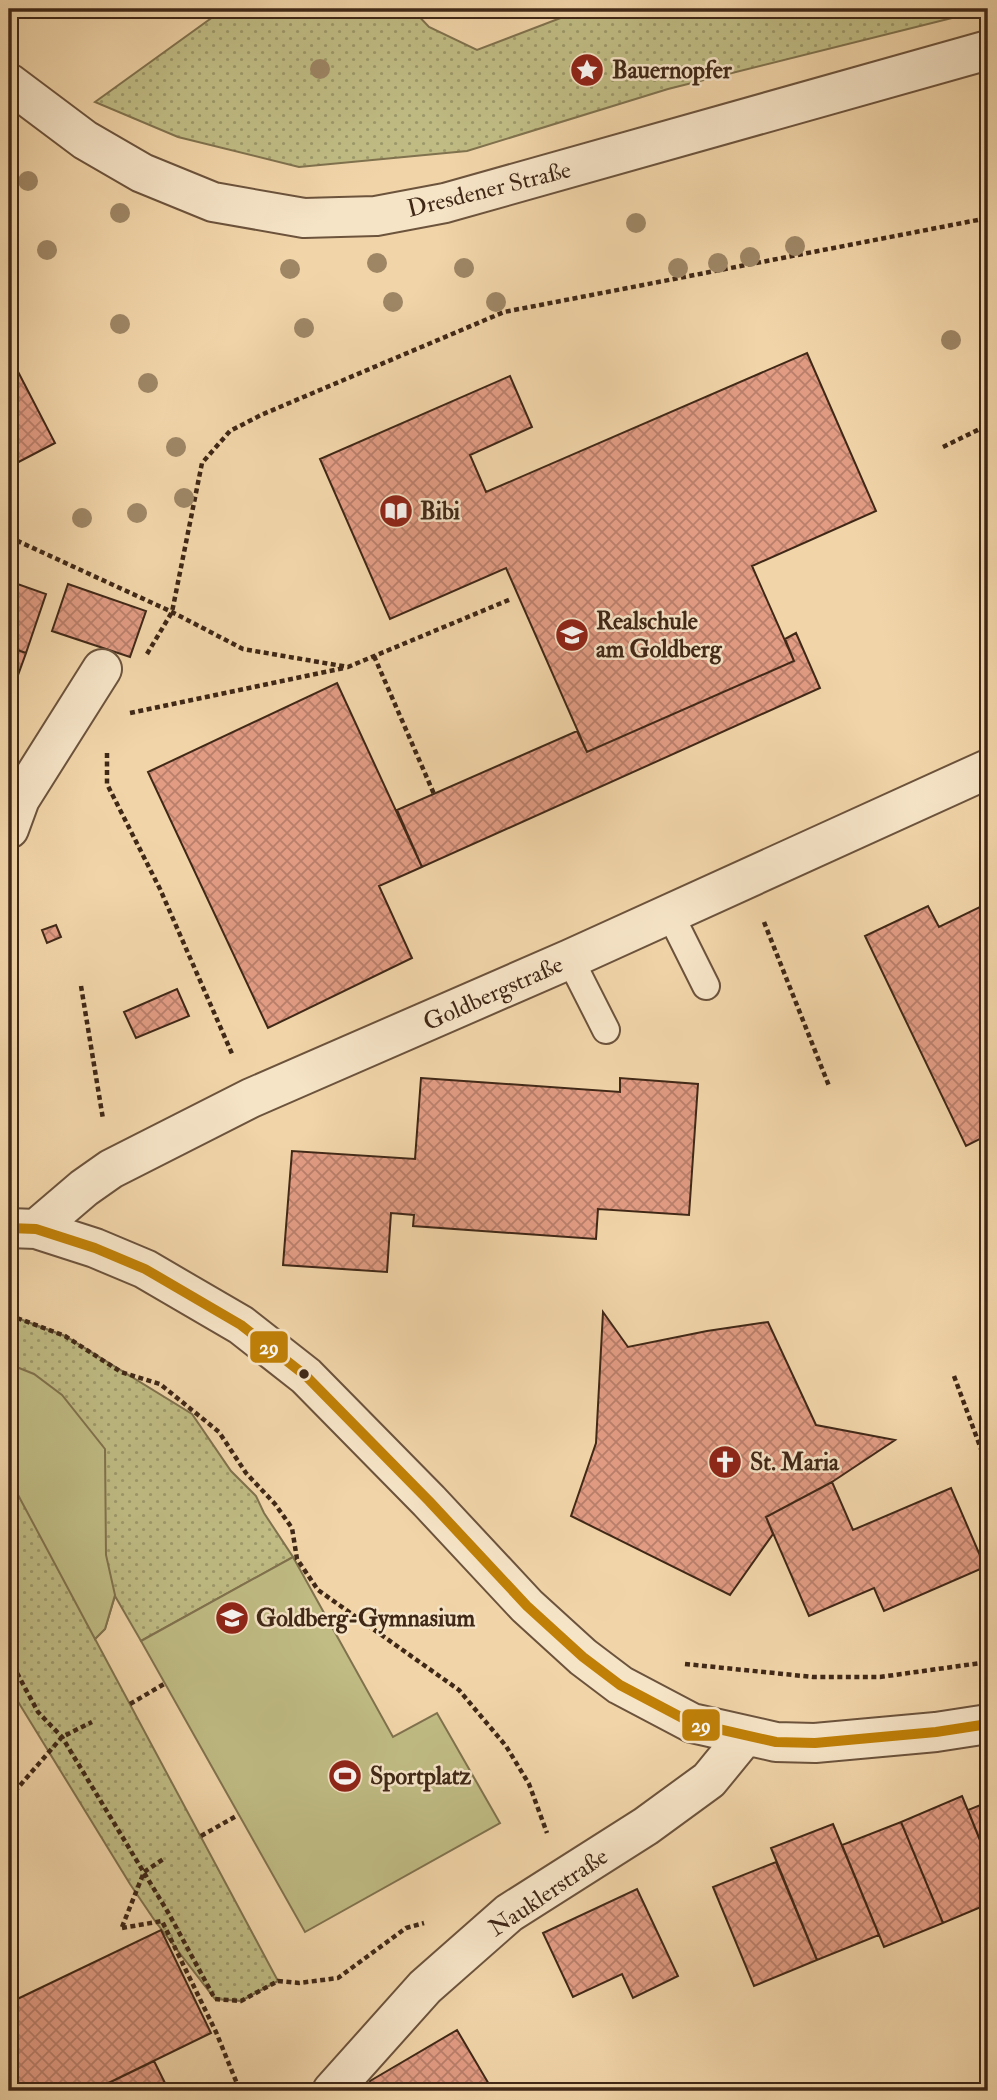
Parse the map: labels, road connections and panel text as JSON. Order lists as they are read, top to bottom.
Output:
{
  "streets": {
    "street": ["Dresdener Straße", "Goldbergstraße", "Nauklerstraße"]
  },
  "places": {
    "place": ["Bauernopfer"],
    "library": ["Bibi"],
    "school or university": ["Realschule am Goldberg", "Goldberg-Gymnasium"],
    "church": ["St. Maria"],
    "sports": ["Sportplatz"]
  },
  "lines": ["transit line 29"]
}
